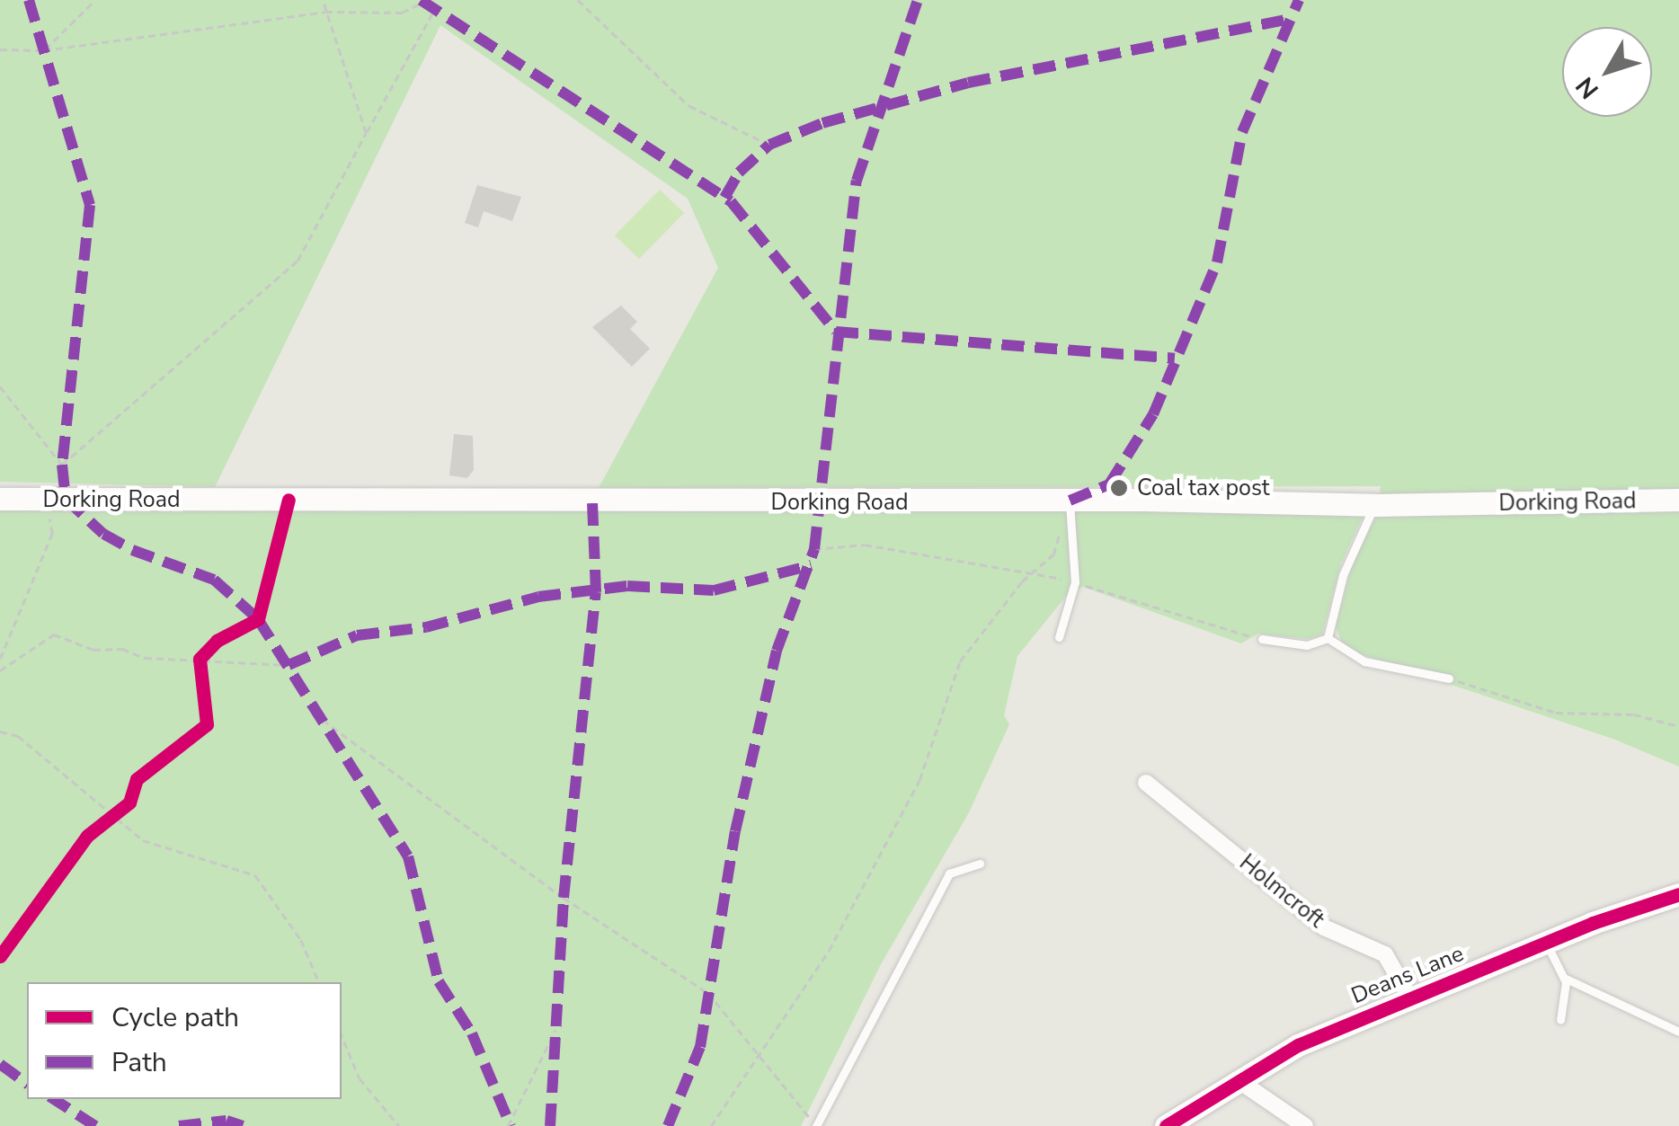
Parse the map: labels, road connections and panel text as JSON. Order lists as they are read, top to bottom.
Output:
{
  "streets": {
    "main road": ["Dorking Road", "Deans Lane"],
    "street": ["Holmcroft"]
  },
  "crossings": [
    ["Holmcroft", "Deans Lane"]
  ],
  "places": ["Coal tax post"],
  "legend": ["Cycle path", "Path"],
  "north": "bottom left"
}
